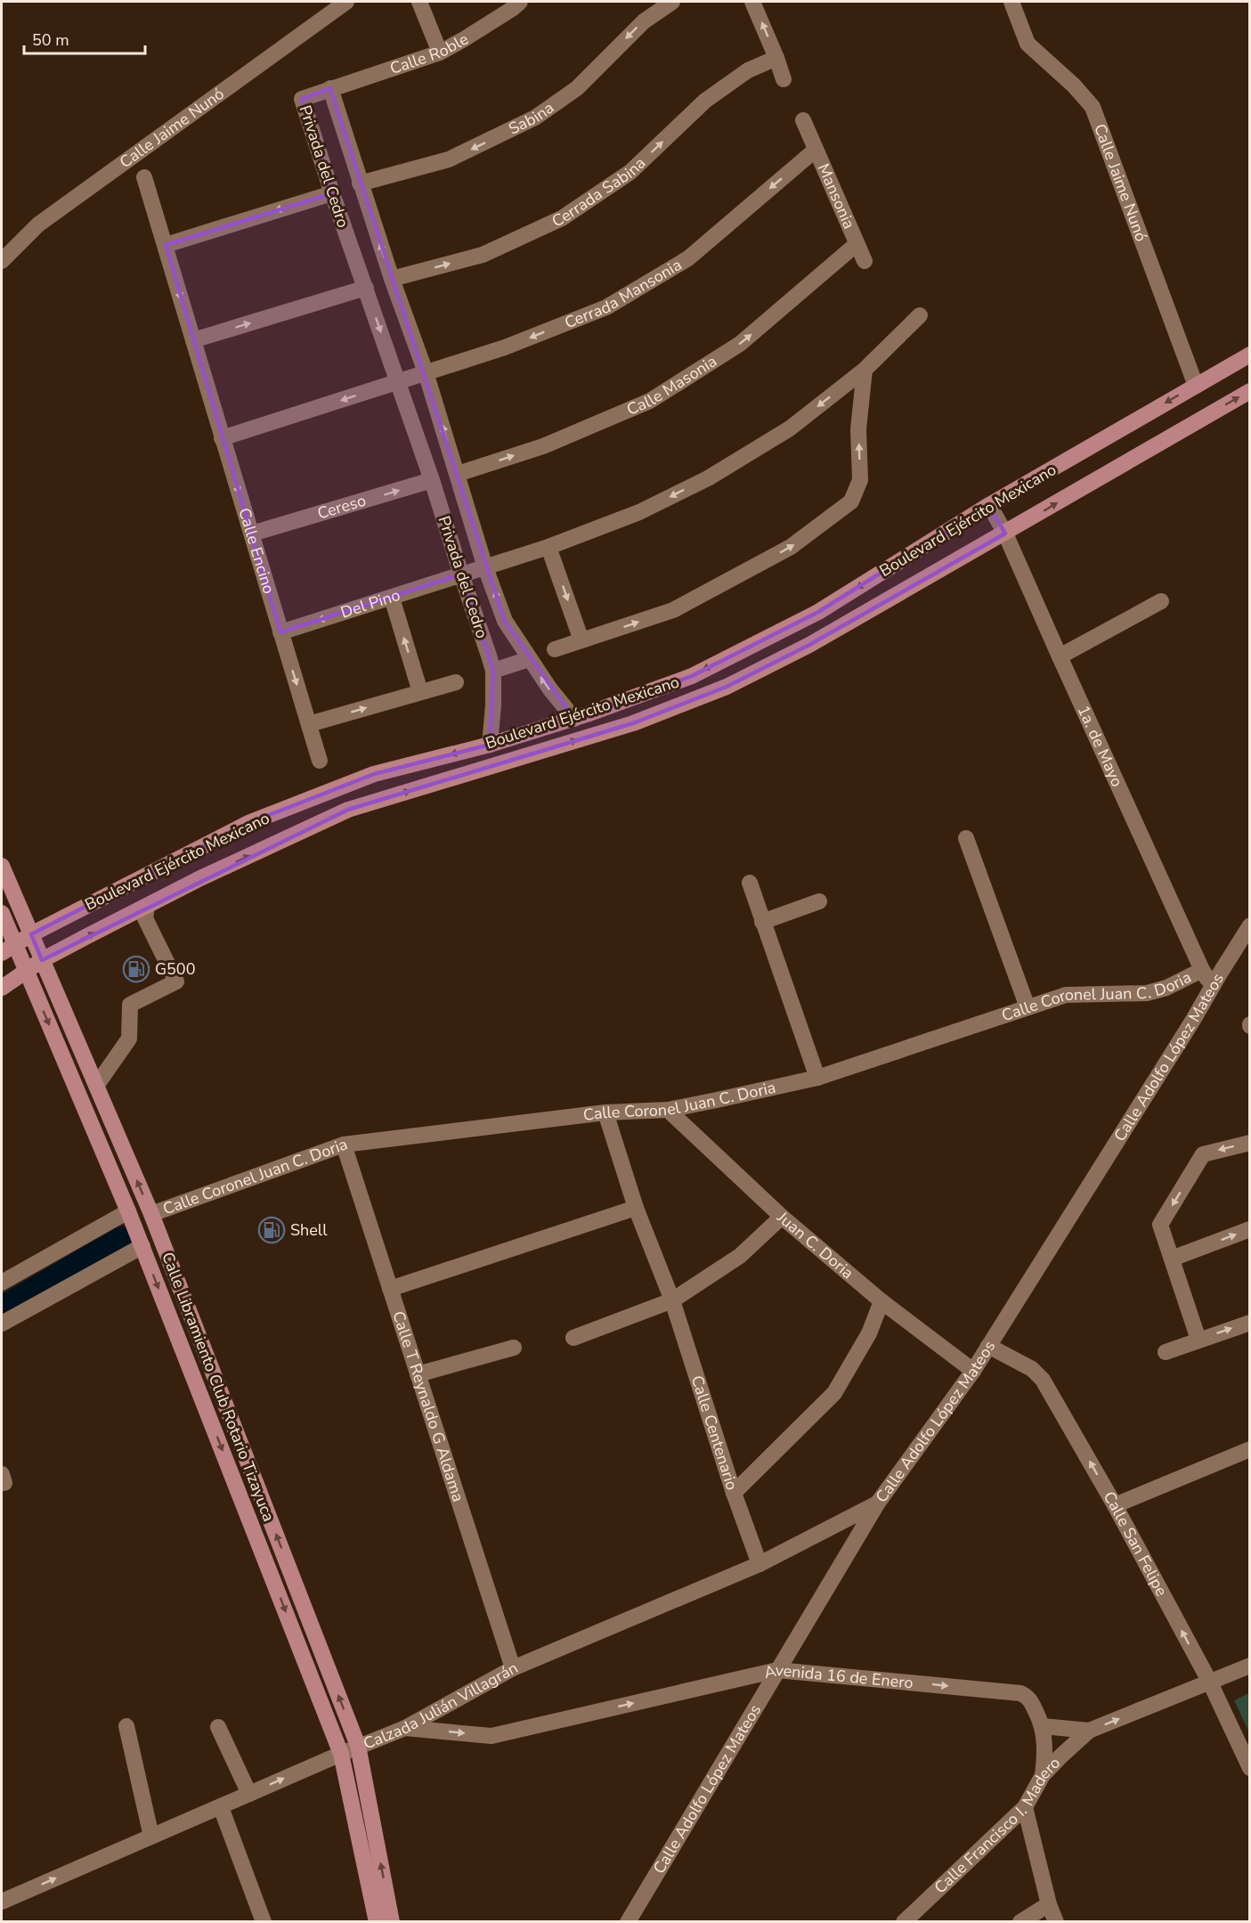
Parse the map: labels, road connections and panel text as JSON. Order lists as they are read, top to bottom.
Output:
{
  "streets": {
    "main road": ["Boulevard Ejército Mexicano", "Calle Libramiento Club Rotario Tizayuca"],
    "street": [
      "Calle Roble",
      "Sabina",
      "Calle Jaime Nunó",
      "Privada del Cedro",
      "Cerrada Sabina",
      "Mansonia",
      "Cerrada Mansonia",
      "Calle Masonia",
      "Cereso",
      "Calle Encino",
      "Del Pino",
      "1a. de Mayo",
      "Calle Coronel Juan C. Doria",
      "Calle Adolfo López Mateos",
      "Juan C. Doria",
      "Calle T Reynaldo G Aldama",
      "Calle Centenario",
      "Calle San Felipe",
      "Avenida 16 de Enero",
      "Calzada Julián Villagrán",
      "Calle Francisco I. Madero"
    ]
  },
  "crossings": [
    ["Calle Roble", "Privada del Cedro"],
    ["Sabina", "Privada del Cedro"],
    ["Calle Jaime Nunó", "Boulevard Ejército Mexicano"],
    ["Privada del Cedro", "Cerrada Sabina"],
    ["Privada del Cedro", "Cerrada Mansonia"],
    ["Privada del Cedro", "Calle Masonia"],
    ["Privada del Cedro", "Cereso"],
    ["Privada del Cedro", "Boulevard Ejército Mexicano"],
    ["Privada del Cedro", "Del Pino"],
    ["Mansonia", "Cerrada Mansonia"],
    ["Mansonia", "Calle Masonia"],
    ["Cereso", "Calle Encino"],
    ["Boulevard Ejército Mexicano", "1a. de Mayo"],
    ["Boulevard Ejército Mexicano", "Calle Libramiento Club Rotario Tizayuca"],
    ["Calle Encino", "Del Pino"],
    ["1a. de Mayo", "Calle Coronel Juan C. Doria"],
    ["1a. de Mayo", "Calle Adolfo López Mateos"],
    ["Calle Coronel Juan C. Doria", "Juan C. Doria"],
    ["Calle Coronel Juan C. Doria", "Calle Libramiento Club Rotario Tizayuca"],
    ["Calle Coronel Juan C. Doria", "Calle T Reynaldo G Aldama"],
    ["Calle Coronel Juan C. Doria", "Calle Centenario"],
    ["Calle Adolfo López Mateos", "Juan C. Doria"],
    ["Calle Adolfo López Mateos", "Calle San Felipe"],
    ["Calle Adolfo López Mateos", "Avenida 16 de Enero"],
    ["Calle Adolfo López Mateos", "Calzada Julián Villagrán"],
    ["Calle Libramiento Club Rotario Tizayuca", "Calzada Julián Villagrán"],
    ["Calle T Reynaldo G Aldama", "Calzada Julián Villagrán"],
    ["Calle Centenario", "Calzada Julián Villagrán"],
    ["Avenida 16 de Enero", "Calzada Julián Villagrán"]
  ],
  "one_way": [
    "Sabina",
    "Cerrada Sabina",
    "Cerrada Mansonia",
    "Calle Masonia",
    "Calle San Felipe",
    "Avenida 16 de Enero"
  ],
  "places": {
    "fuel station": ["G500", "Shell"]
  },
  "scale_bar": "50 m"
}
